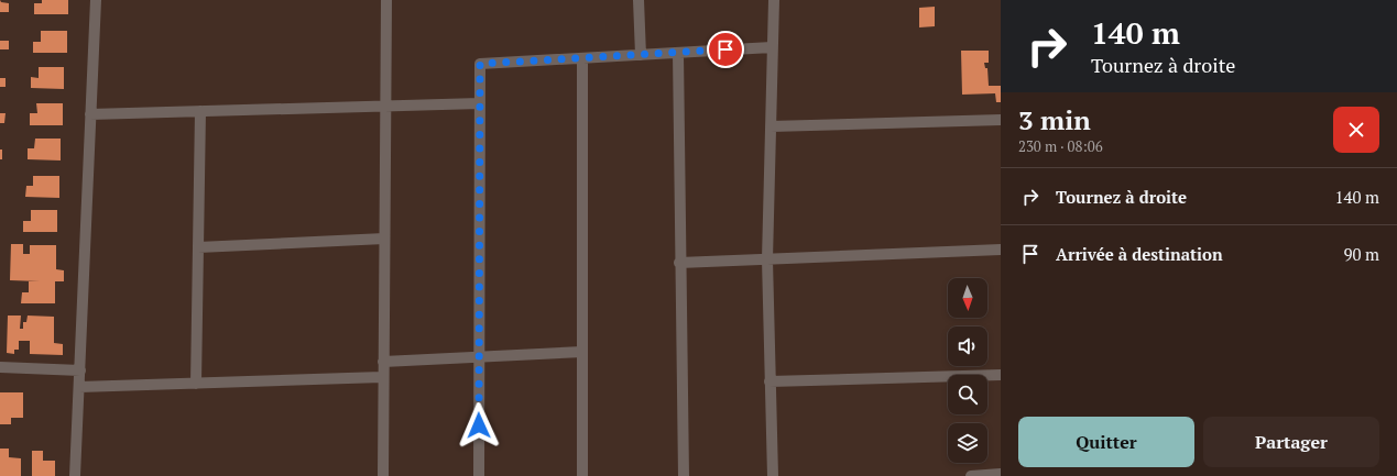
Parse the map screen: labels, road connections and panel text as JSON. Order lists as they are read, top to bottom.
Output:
{
  "north": "bottom",
  "page": {
    "turn": ["140 m", "Tournez à droite"],
    "heading": ["3 min", "230 m · 08:06"],
    "list": [
      {
        "name": "Tournez à droite",
        "value": "140 m"
      },
      {
        "name": "Arrivée à destination",
        "value": "90 m"
      }
    ],
    "buttons": ["Quitter", "Partager"]
  }
}
